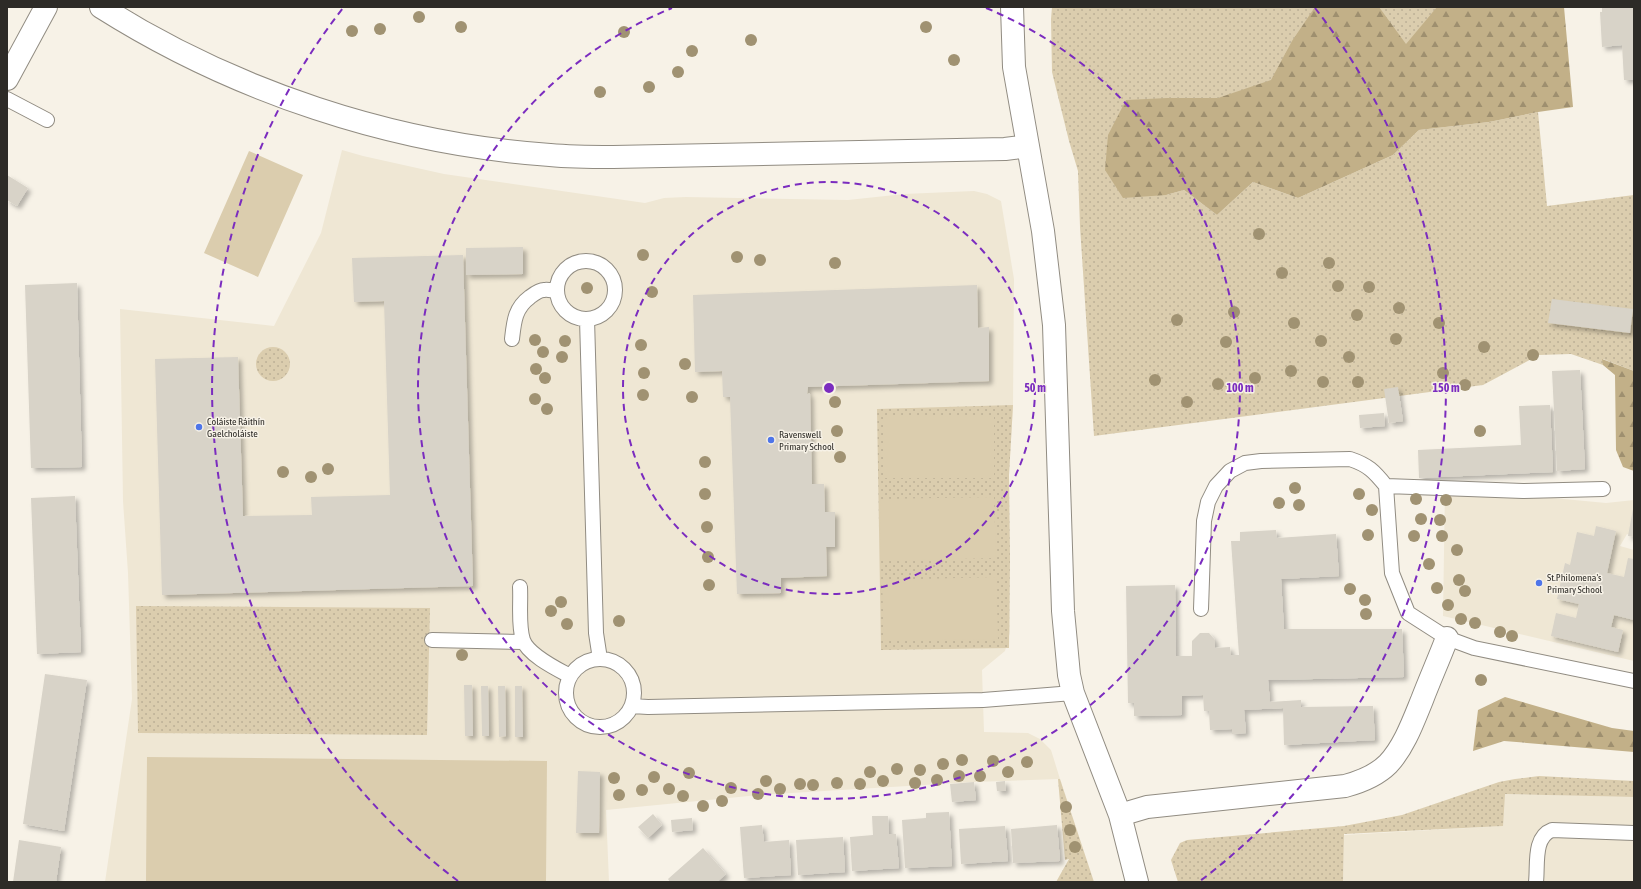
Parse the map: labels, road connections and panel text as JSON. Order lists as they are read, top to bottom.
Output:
{
  "places": ["Coláiste Ráithín Gaelcholáiste", "Ravenswell Primary School", "St.Philomena's Primary School"],
  "rings": ["50 m", "100 m", "150 m"]
}
